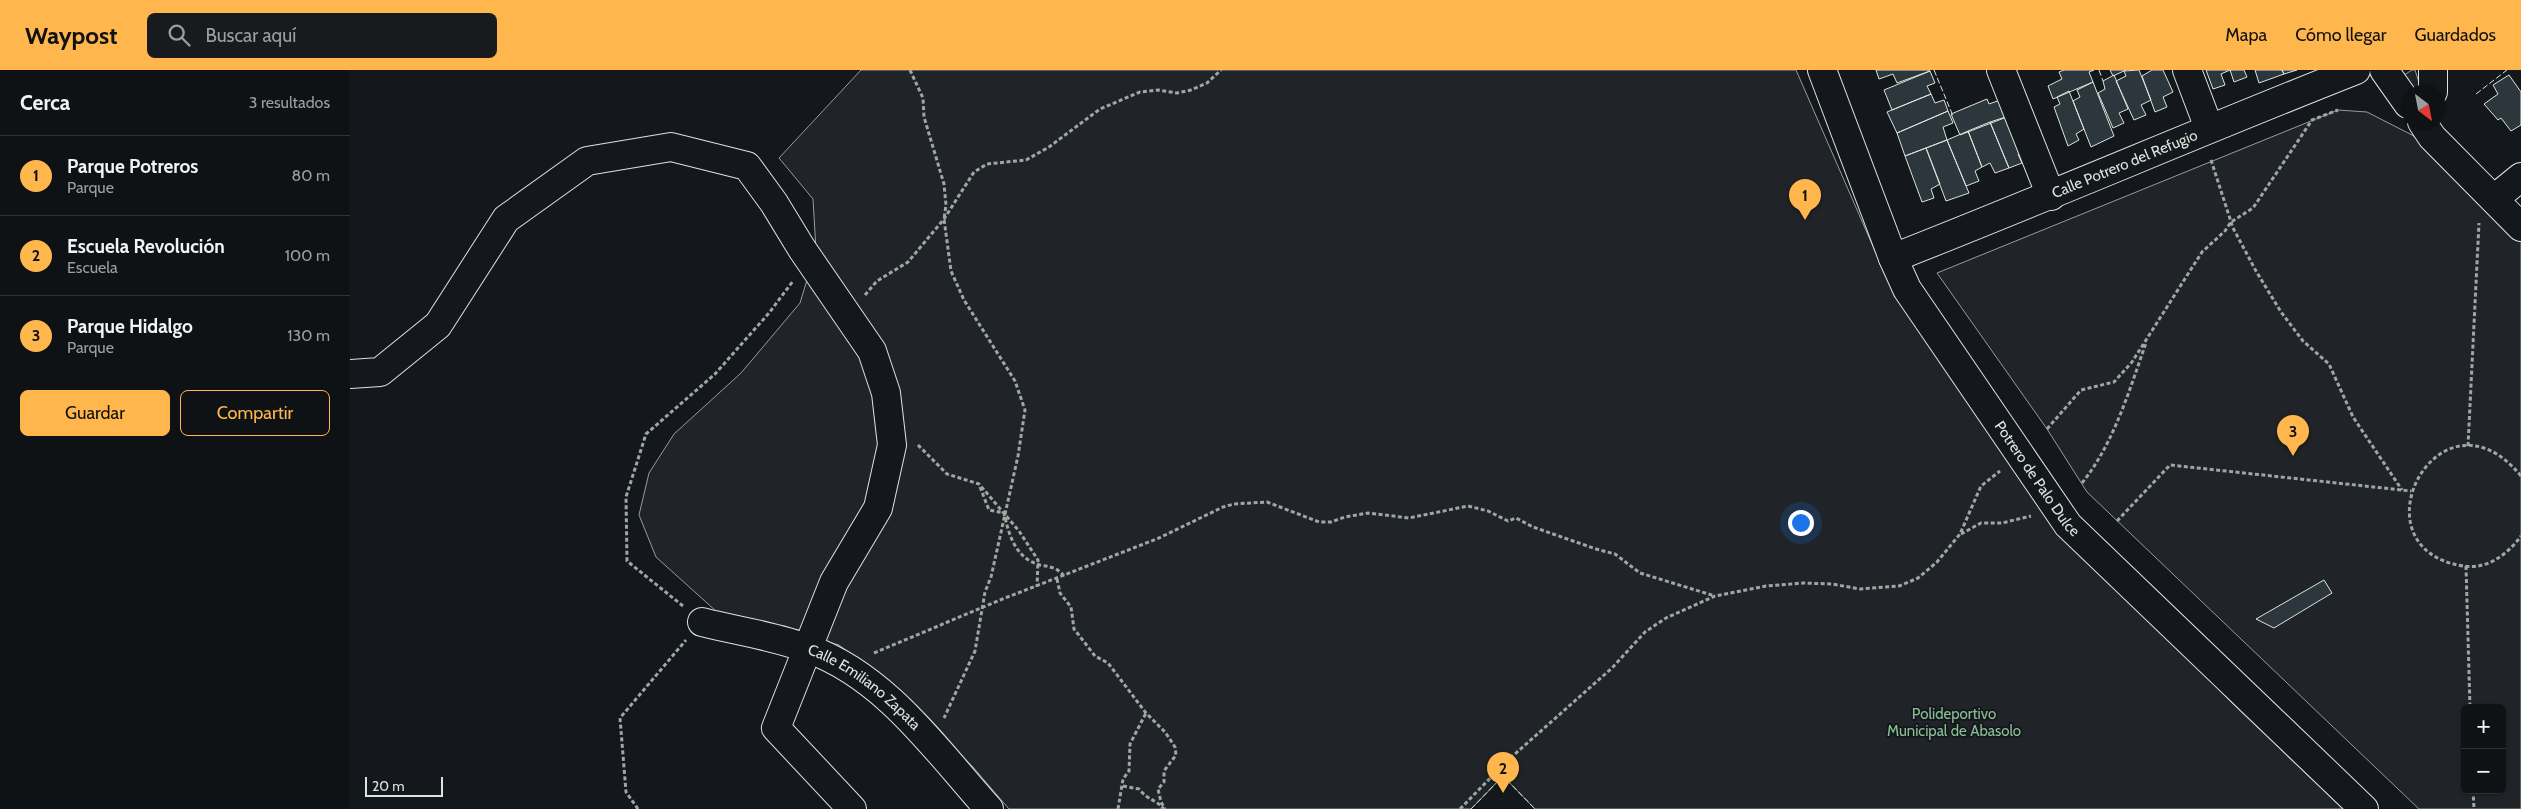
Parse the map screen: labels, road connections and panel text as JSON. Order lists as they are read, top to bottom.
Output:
{
  "streets": {
    "street": ["Calle Potrero del Refugio", "Potrero de Palo Dulce", "Calle Emiliano Zapata"]
  },
  "crossings": [
    ["Calle Potrero del Refugio", "Potrero de Palo Dulce"]
  ],
  "parks": ["Polideportivo Municipal de Abasolo"],
  "scale_bar": "20 m",
  "north": "bottom right",
  "page": {
    "header": "Waypost",
    "search": "Buscar aquí",
    "nav": ["Mapa", "Cómo llegar", "Guardados"],
    "heading": ["Cerca", "3 resultados"],
    "list": [
      {
        "mark": "1",
        "name": "Parque Potreros",
        "note": "Parque",
        "value": "80 m"
      },
      {
        "mark": "2",
        "name": "Escuela Revolución",
        "note": "Escuela",
        "value": "100 m"
      },
      {
        "mark": "3",
        "name": "Parque Hidalgo",
        "note": "Parque",
        "value": "130 m"
      }
    ],
    "pins": ["1", "3", "2"],
    "buttons": ["Guardar", "Compartir"],
    "map_buttons": ["+", "−"],
    "scale": "20 m"
  }
}
